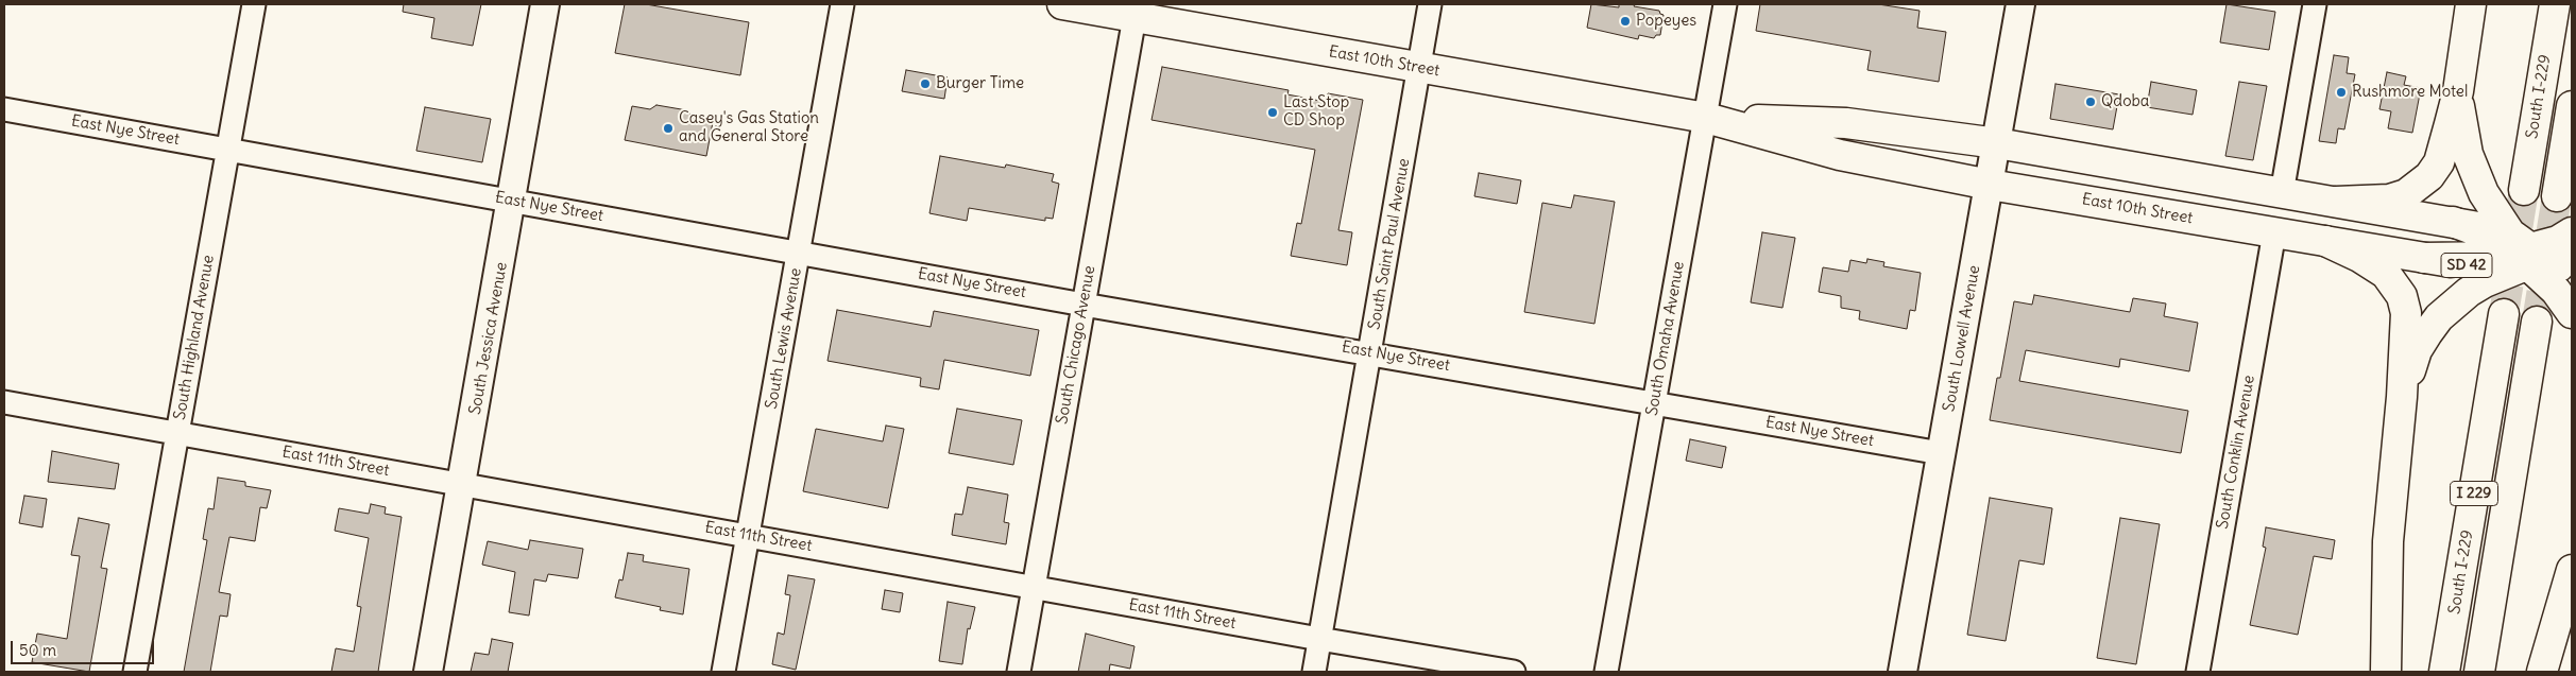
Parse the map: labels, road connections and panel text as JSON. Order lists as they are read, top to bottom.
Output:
{
  "streets": {
    "main road": ["East 10th Street", "South I-229", "I 229"],
    "street": [
      "East Nye Street",
      "South Saint Paul Avenue",
      "South Highland Avenue",
      "South Jessica Avenue",
      "South Lewis Avenue",
      "South Omaha Avenue",
      "South Lowell Avenue",
      "South Chicago Avenue",
      "South Conklin Avenue",
      "East 11th Street"
    ]
  },
  "crossings": [
    ["East 10th Street", "South Saint Paul Avenue"],
    ["East 10th Street", "South Omaha Avenue"],
    ["East 10th Street", "South Lowell Avenue"],
    ["East 10th Street", "South Chicago Avenue"],
    ["East 10th Street", "South Conklin Avenue"],
    ["East Nye Street", "South Saint Paul Avenue"],
    ["East Nye Street", "South Highland Avenue"],
    ["East Nye Street", "South Jessica Avenue"],
    ["East Nye Street", "South Lewis Avenue"],
    ["East Nye Street", "South Omaha Avenue"],
    ["East Nye Street", "South Lowell Avenue"],
    ["East Nye Street", "South Chicago Avenue"],
    ["South Saint Paul Avenue", "East 11th Street"],
    ["South Highland Avenue", "East 11th Street"],
    ["South Jessica Avenue", "East 11th Street"],
    ["South Lewis Avenue", "East 11th Street"],
    ["South Chicago Avenue", "East 11th Street"]
  ],
  "places": [
    "Popeyes",
    "Burger Time",
    "Rushmore Motel",
    "Qdoba",
    "Last Stop CD Shop",
    "Casey's Gas Station and General Store"
  ],
  "scale_bar": "50 m"
}
